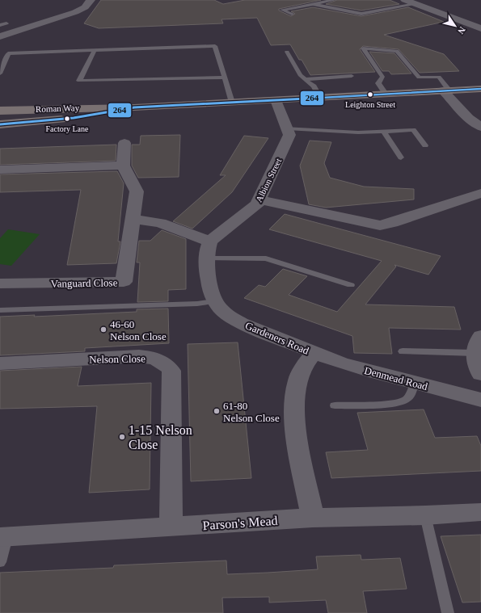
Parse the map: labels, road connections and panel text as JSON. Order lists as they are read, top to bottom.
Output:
{
  "streets": {
    "main road": ["Roman Way"],
    "street": [
      "Albion Street",
      "Vanguard Close",
      "Gardeners Road",
      "Nelson Close",
      "Denmead Road",
      "Parson's Mead"
    ]
  },
  "crossings": [
    ["Albion Street", "Gardeners Road"],
    ["Gardeners Road", "Denmead Road"],
    ["Gardeners Road", "Parson's Mead"],
    ["Nelson Close", "Parson's Mead"]
  ],
  "places": [
    "Leighton Street",
    "Factory Lane",
    "46-60 Nelson Close",
    "61-80 Nelson Close",
    "1-15 Nelson Close"
  ],
  "lines": ["transit line 264"],
  "north": "bottom right"
}
